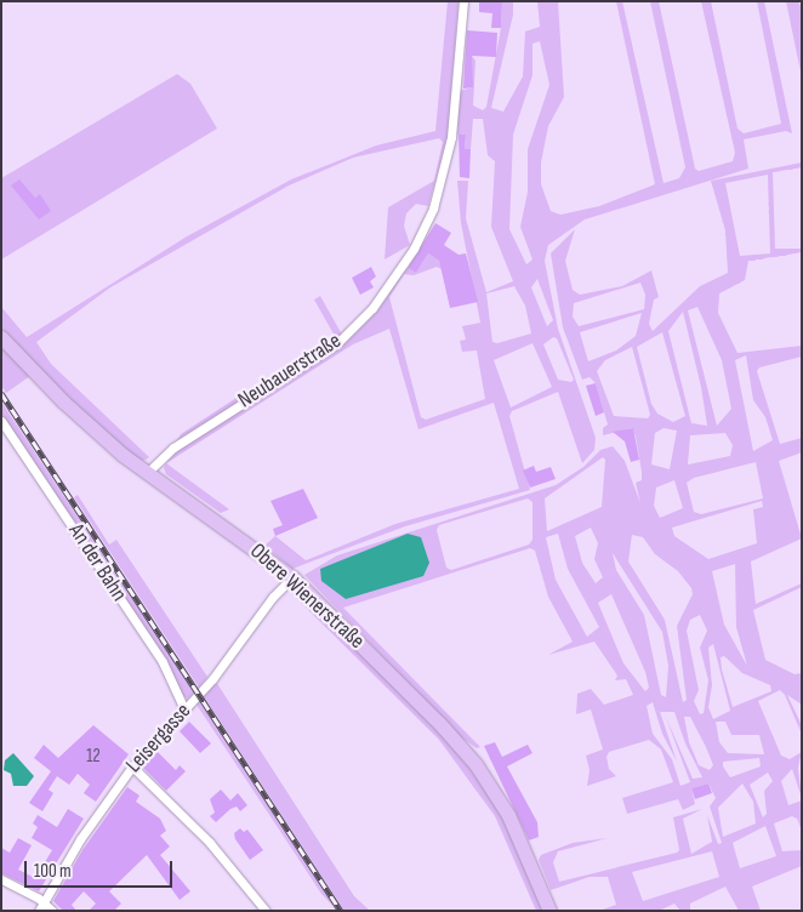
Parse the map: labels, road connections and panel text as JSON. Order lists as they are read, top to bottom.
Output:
{
  "streets": {
    "main road": ["Obere Wienerstraße"],
    "street": ["Neubauerstraße", "An der Bahn", "Leisergasse"]
  },
  "crossings": [
    ["Neubauerstraße", "Obere Wienerstraße"],
    ["An der Bahn", "Leisergasse"],
    ["Obere Wienerstraße", "Leisergasse"]
  ],
  "house_numbers": ["12"],
  "scale_bar": "100 m"
}
